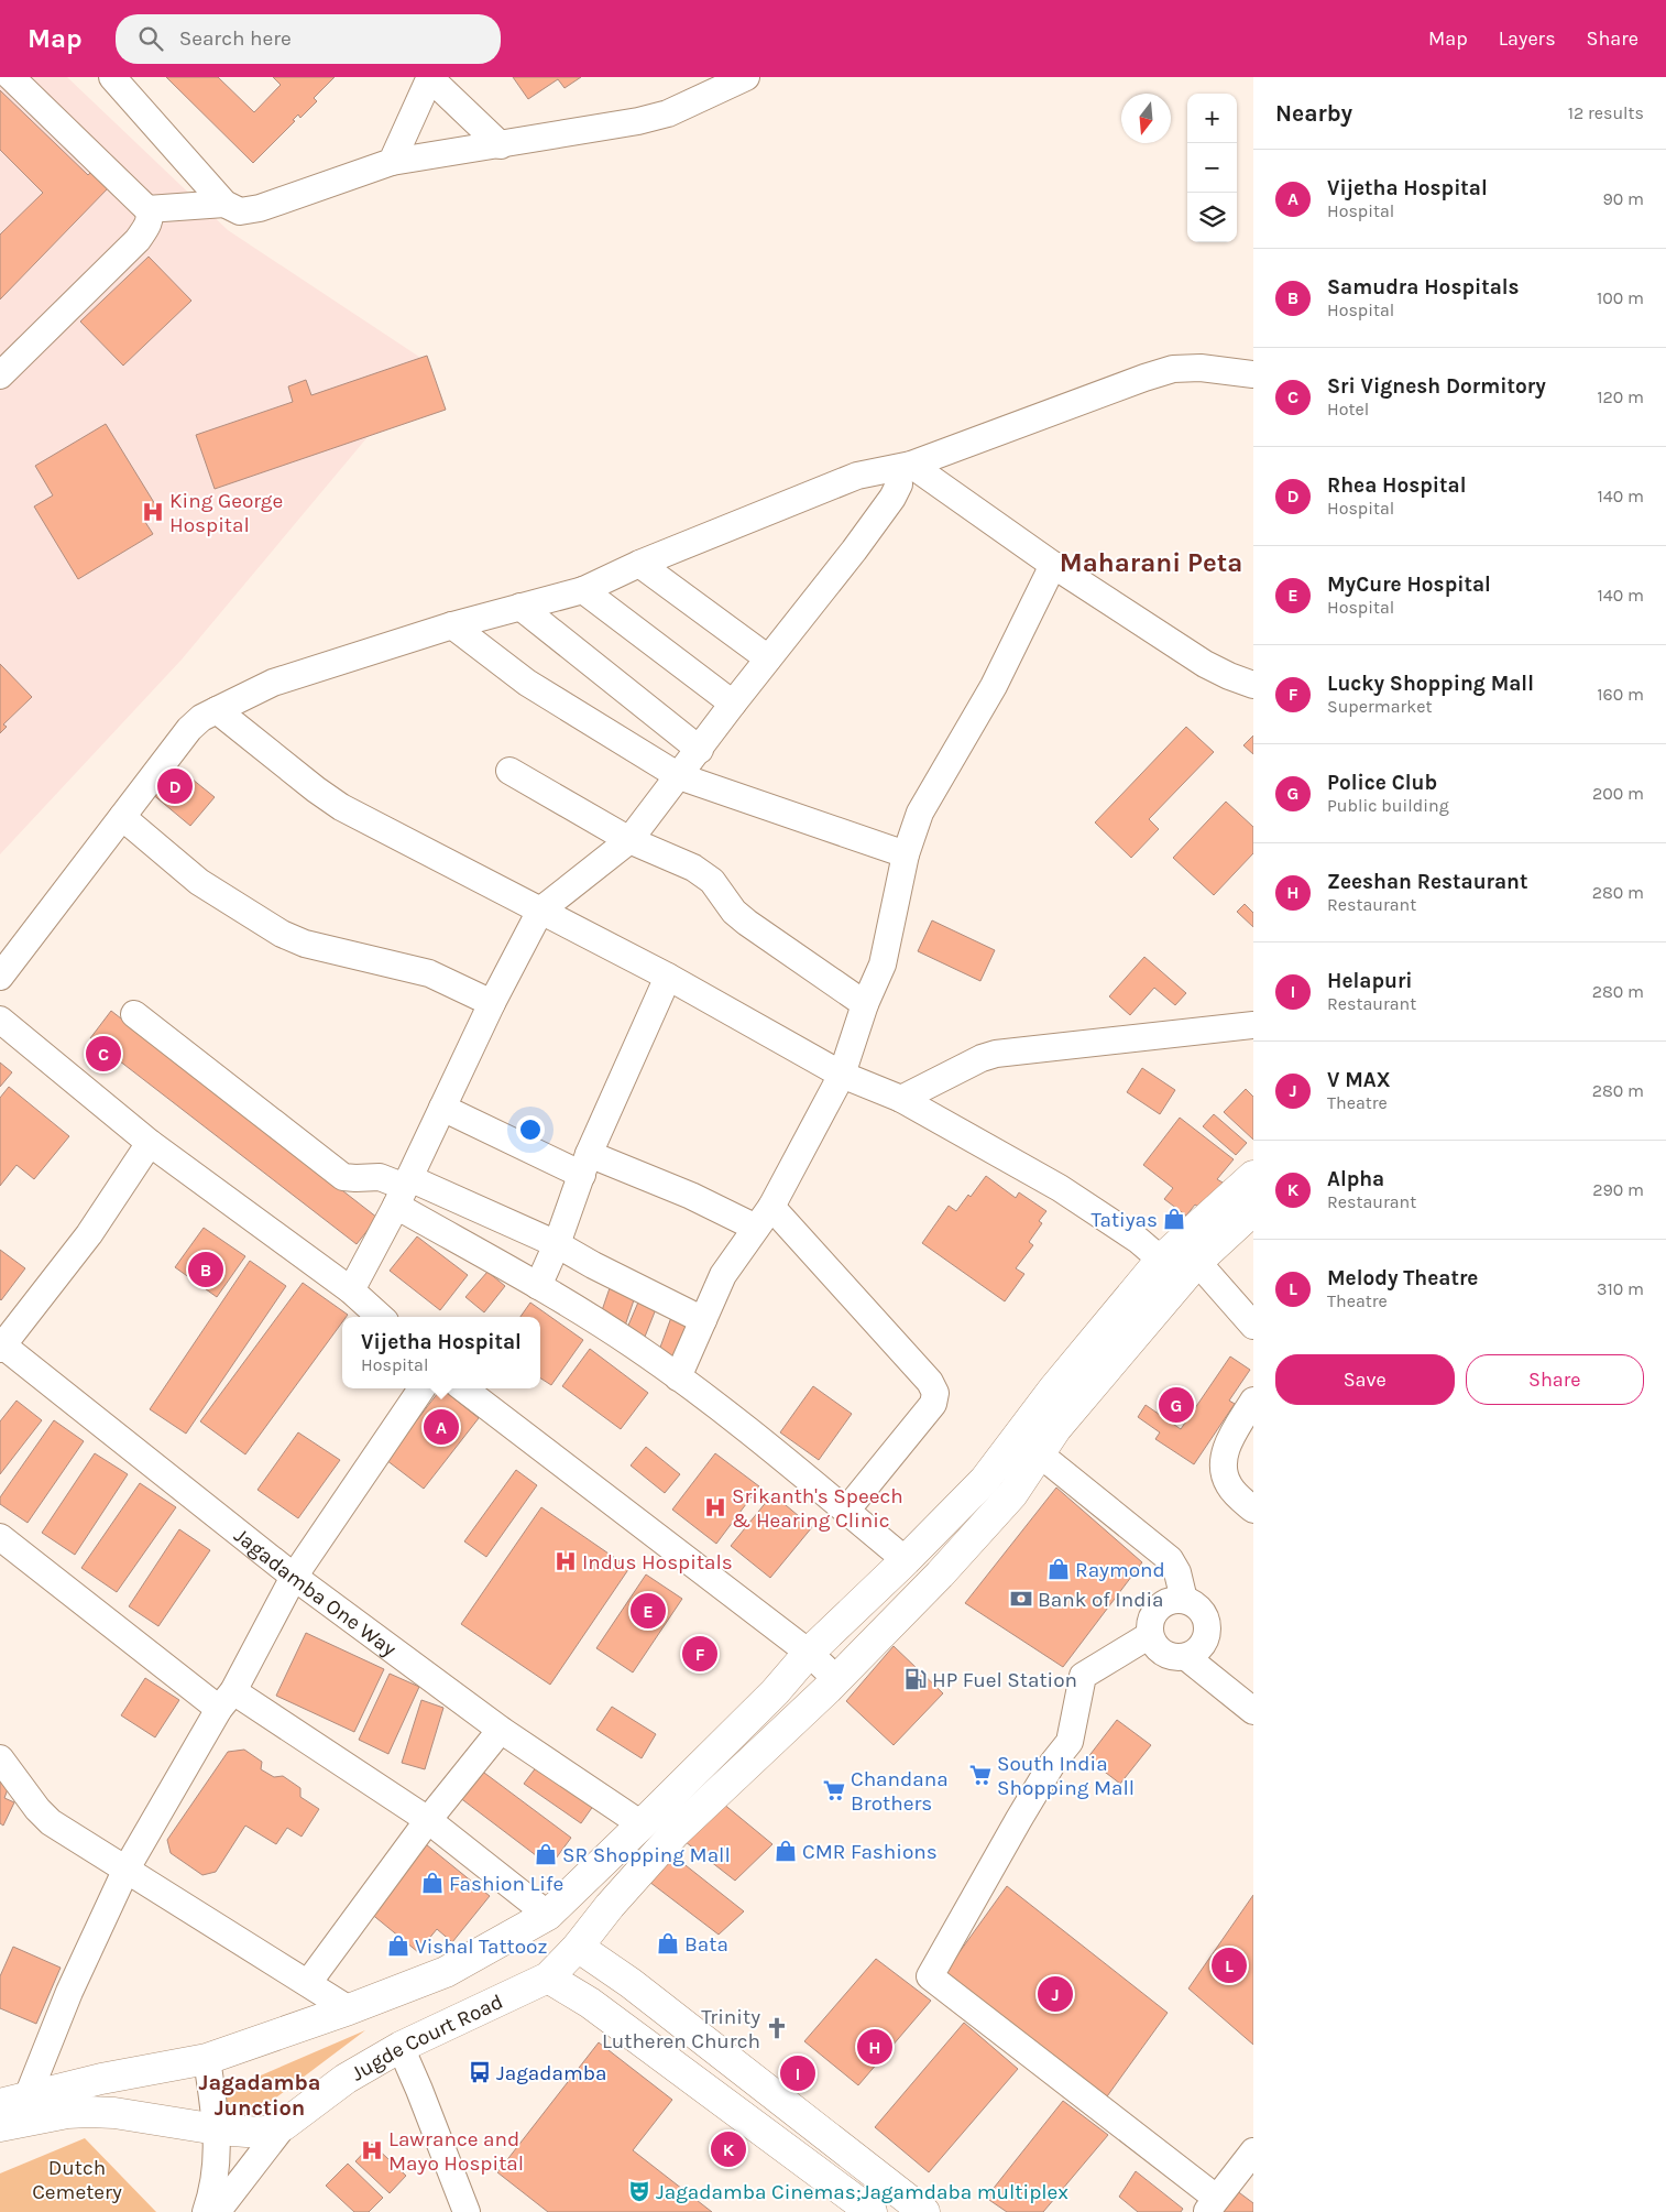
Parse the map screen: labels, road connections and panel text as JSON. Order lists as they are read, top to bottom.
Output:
{
  "streets": {
    "main road": ["Jugde Court Road"],
    "street": ["Jagadamba One Way"]
  },
  "districts": ["Maharani Peta", "Jagadamba Junction"],
  "parks": ["Dutch Cemetery"],
  "places": {
    "hospital": [
      "King George Hospital",
      "Srikanth's Speech & Hearing Clinic",
      "Indus Hospitals",
      "Lawrance and Mayo Hospital"
    ],
    "shop": [
      "Tatiyas",
      "Raymond",
      "CMR Fashions",
      "SR Shopping Mall",
      "Fashion Life",
      "Bata",
      "Vishal Tattooz"
    ],
    "bank": ["Bank of India"],
    "fuel station": ["HP Fuel Station"],
    "supermarket": ["South India Shopping Mall", "Chandana Brothers"],
    "church": ["Trinity Lutheren Church"],
    "bus stop": ["Jagadamba"],
    "theatre": ["Jagadamba Cinemas;Jagamdaba multiplex"]
  },
  "north": "bottom",
  "page": {
    "header": "Map",
    "search": "Search here",
    "nav": ["Map", "Layers", "Share"],
    "heading": ["Nearby", "12 results"],
    "map_buttons": ["+", "−"],
    "list": [
      {
        "mark": "A",
        "name": "Vijetha Hospital",
        "note": "Hospital",
        "value": "90 m"
      },
      {
        "mark": "B",
        "name": "Samudra Hospitals",
        "note": "Hospital",
        "value": "100 m"
      },
      {
        "mark": "C",
        "name": "Sri Vignesh Dormitory",
        "note": "Hotel",
        "value": "120 m"
      },
      {
        "mark": "D",
        "name": "Rhea Hospital",
        "note": "Hospital",
        "value": "140 m"
      },
      {
        "mark": "E",
        "name": "MyCure Hospital",
        "note": "Hospital",
        "value": "140 m"
      },
      {
        "mark": "F",
        "name": "Lucky Shopping Mall",
        "note": "Supermarket",
        "value": "160 m"
      },
      {
        "mark": "G",
        "name": "Police Club",
        "note": "Public building",
        "value": "200 m"
      },
      {
        "mark": "H",
        "name": "Zeeshan Restaurant",
        "note": "Restaurant",
        "value": "280 m"
      },
      {
        "mark": "I",
        "name": "Helapuri",
        "note": "Restaurant",
        "value": "280 m"
      },
      {
        "mark": "J",
        "name": "V MAX",
        "note": "Theatre",
        "value": "280 m"
      },
      {
        "mark": "K",
        "name": "Alpha",
        "note": "Restaurant",
        "value": "290 m"
      },
      {
        "mark": "L",
        "name": "Melody Theatre",
        "note": "Theatre",
        "value": "310 m"
      }
    ],
    "pins": [
      "D",
      "C",
      "B",
      "G",
      "A",
      "E",
      "F",
      "L",
      "J",
      "H",
      "I",
      "K"
    ],
    "popup": ["Vijetha Hospital", "Hospital"],
    "buttons": ["Save", "Share"]
  }
}
